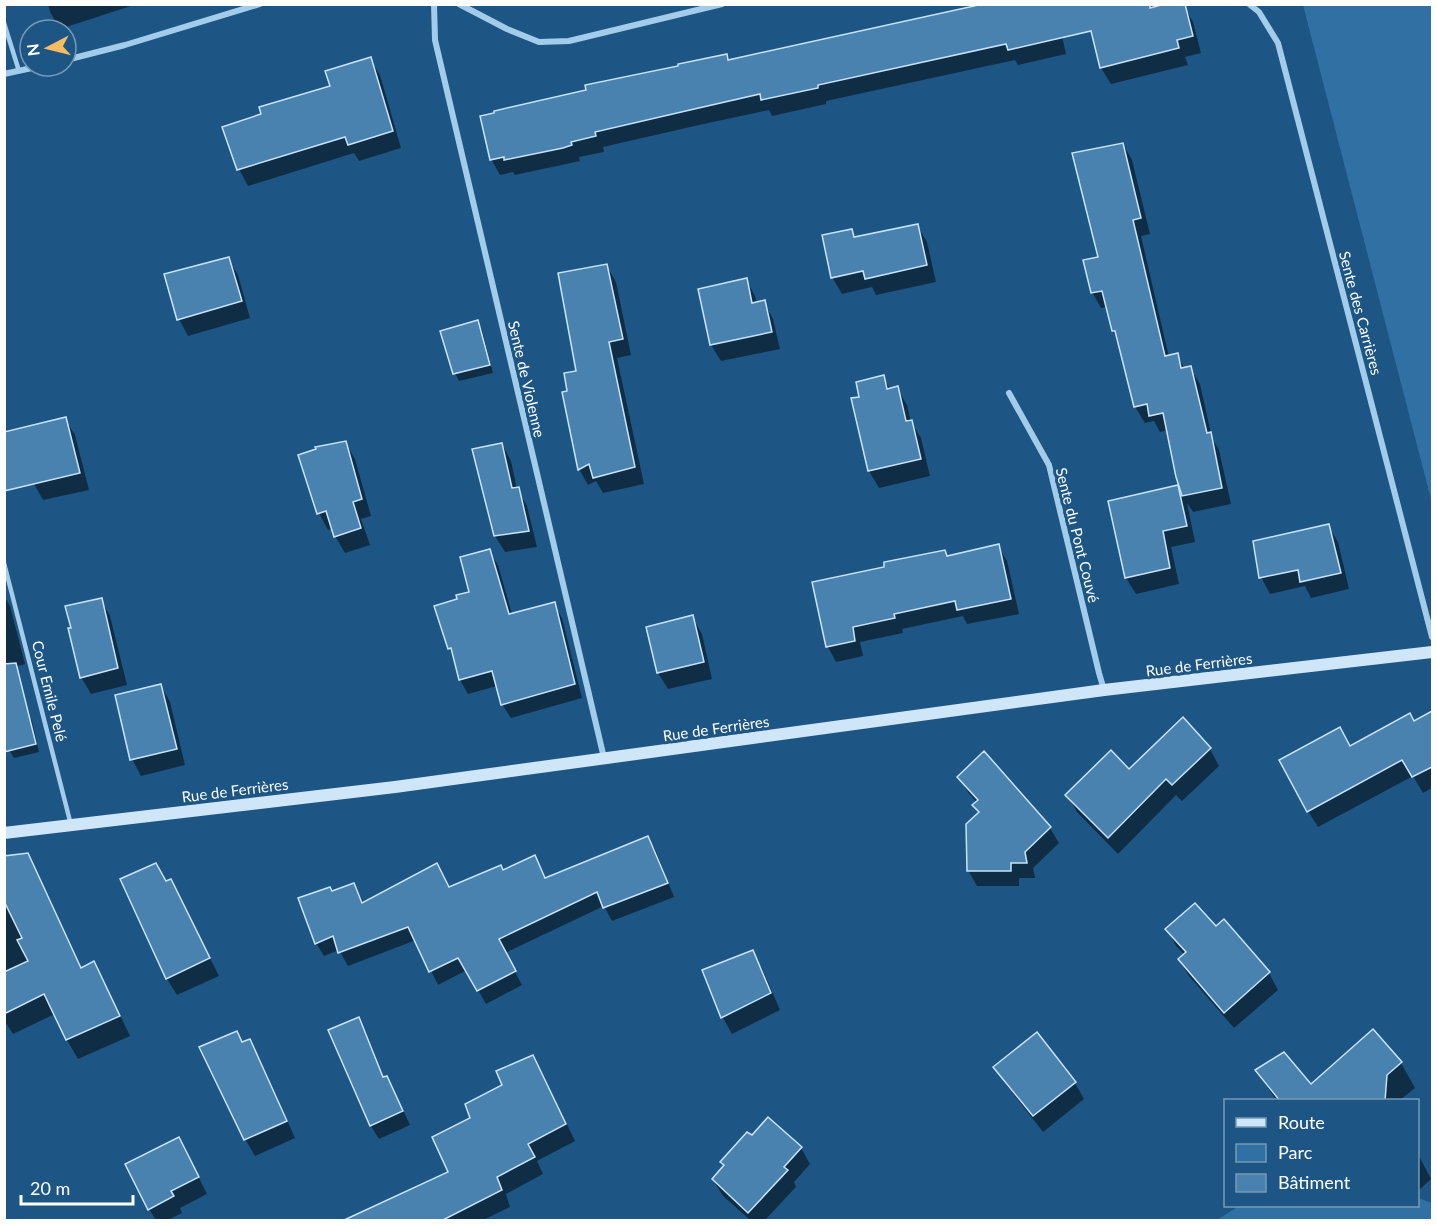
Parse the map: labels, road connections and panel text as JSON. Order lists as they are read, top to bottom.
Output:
{
  "streets": {
    "street": [
      "Sente des Carrières",
      "Sente de Violenne",
      "Sente du Pont Couvé",
      "Rue de Ferrières"
    ],
    "lane": ["Cour Emile Pelé"]
  },
  "crossings": [
    ["Sente de Violenne", "Rue de Ferrières"],
    ["Sente du Pont Couvé", "Rue de Ferrières"],
    ["Rue de Ferrières", "Cour Emile Pelé"]
  ],
  "legend": ["Route", "Parc", "Bâtiment"],
  "scale_bar": "20 m",
  "north": "left"
}
